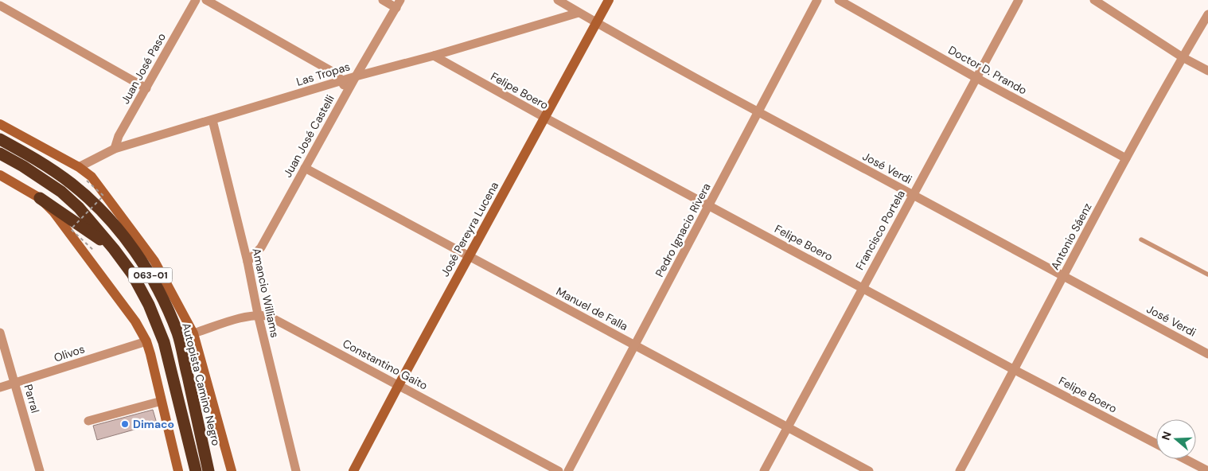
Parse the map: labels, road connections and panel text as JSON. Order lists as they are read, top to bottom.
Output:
{
  "streets": {
    "highway": ["063-01", "Autopista Camino Negro"],
    "street": [
      "Juan José Paso",
      "Doctor D. Prando",
      "Las Tropas",
      "Felipe Boero",
      "Juan José Castelli",
      "José Verdi",
      "José Pereyra Lucena",
      "Pedro Ignacio Rivera",
      "Francisco Portela",
      "Antonio Sáenz",
      "Amancio Williams",
      "Manuel de Falla",
      "Olivos",
      "Constantino Gaito",
      "Parral"
    ]
  },
  "crossings": [
    ["Juan José Paso", "Las Tropas"],
    ["Doctor D. Prando", "Francisco Portela"],
    ["Doctor D. Prando", "Antonio Sáenz"],
    ["Las Tropas", "Felipe Boero"],
    ["Las Tropas", "Juan José Castelli"],
    ["Las Tropas", "José Verdi"],
    ["Las Tropas", "Amancio Williams"],
    ["Felipe Boero", "José Pereyra Lucena"],
    ["Felipe Boero", "Pedro Ignacio Rivera"],
    ["Felipe Boero", "Francisco Portela"],
    ["Felipe Boero", "Antonio Sáenz"],
    ["Juan José Castelli", "Amancio Williams"],
    ["Juan José Castelli", "Manuel de Falla"],
    ["José Verdi", "José Pereyra Lucena"],
    ["José Verdi", "Pedro Ignacio Rivera"],
    ["José Verdi", "Francisco Portela"],
    ["José Verdi", "Antonio Sáenz"],
    ["José Pereyra Lucena", "Manuel de Falla"],
    ["José Pereyra Lucena", "Constantino Gaito"],
    ["Pedro Ignacio Rivera", "Manuel de Falla"],
    ["Francisco Portela", "Manuel de Falla"],
    ["Amancio Williams", "Constantino Gaito"],
    ["Olivos", "Parral"]
  ],
  "places": ["Dimaco"],
  "north": "left"
}
